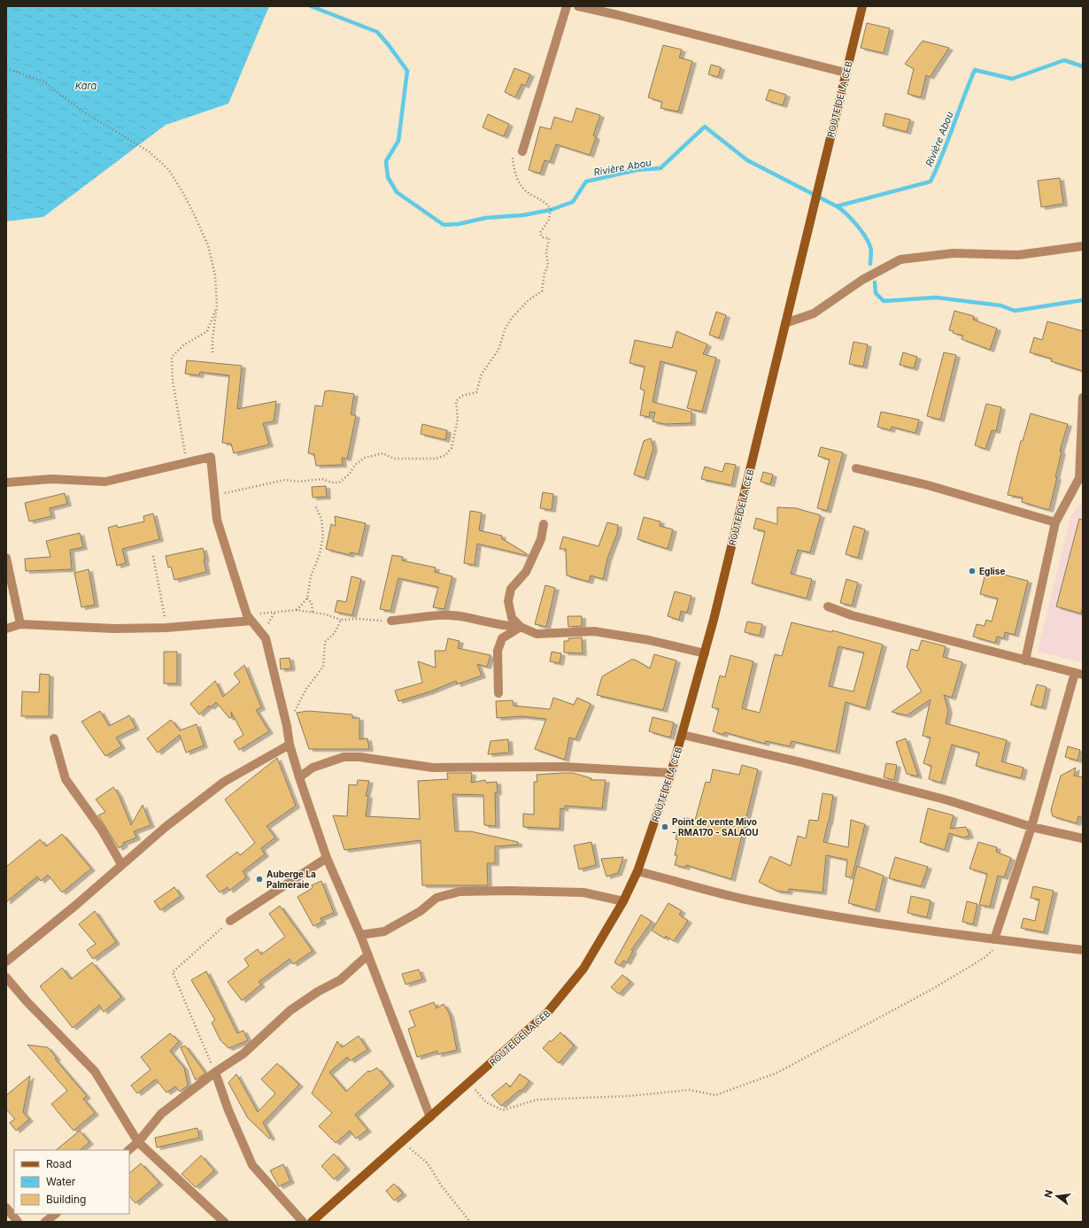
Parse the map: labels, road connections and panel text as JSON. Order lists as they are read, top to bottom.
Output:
{
  "streets": {
    "main road": ["ROUTE DE LA CEB"]
  },
  "water": ["Kara", "Rivière Abou"],
  "places": ["Eglise", "Point de vente Mivo - RMA170 - SALAOU", "Auberge La Palmeraie"],
  "legend": ["Road", "Water", "Building"],
  "north": "left"
}
